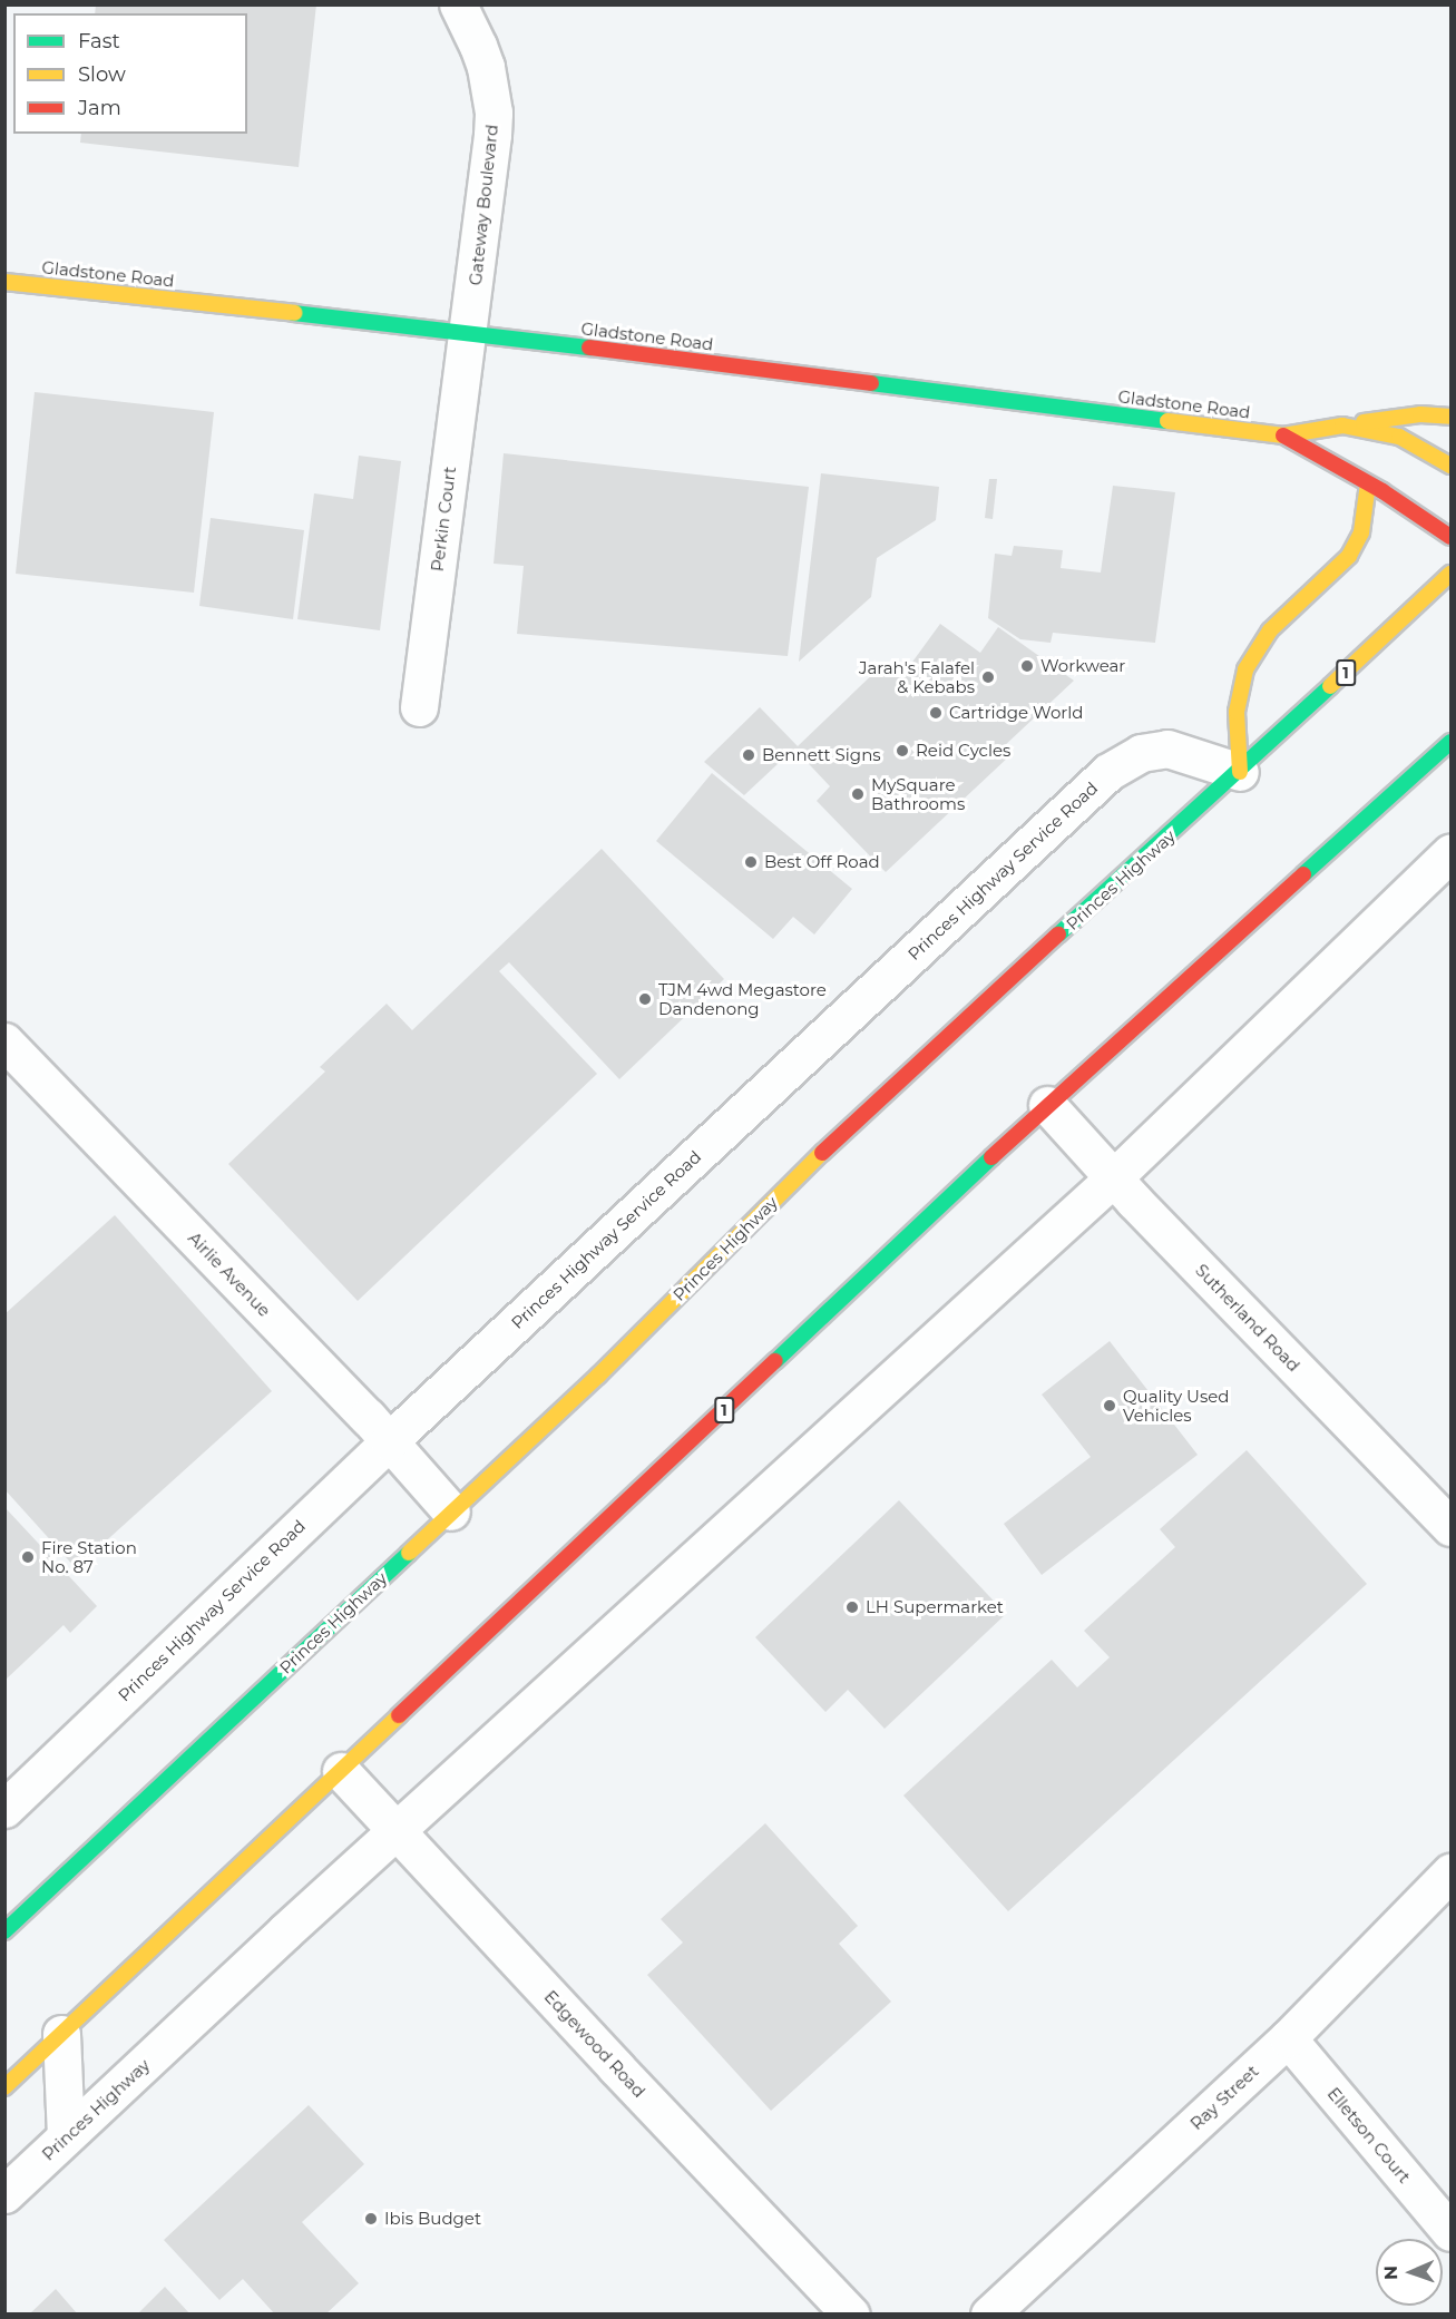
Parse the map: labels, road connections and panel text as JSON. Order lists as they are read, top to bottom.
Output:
{
  "streets": {
    "main road": ["Gladstone Road", "1", "Princes Highway"],
    "street": [
      "Gateway Boulevard",
      "Perkin Court",
      "Princes Highway Service Road",
      "Airlie Avenue",
      "Sutherland Road",
      "Edgewood Road",
      "Ray Street",
      "Elletson Court"
    ]
  },
  "crossings": [
    ["Gateway Boulevard", "Gladstone Road"],
    ["Gateway Boulevard", "Perkin Court"],
    ["Gladstone Road", "Perkin Court"],
    ["1", "Sutherland Road"],
    ["1", "Edgewood Road"],
    ["Princes Highway Service Road", "Princes Highway"],
    ["Princes Highway Service Road", "Airlie Avenue"],
    ["Princes Highway", "Airlie Avenue"],
    ["Princes Highway", "Sutherland Road"],
    ["Princes Highway", "Edgewood Road"],
    ["Ray Street", "Elletson Court"]
  ],
  "places": [
    "Workwear",
    "Jarah's Falafel & Kebabs",
    "Cartridge World",
    "Reid Cycles",
    "Bennett Signs",
    "MySquare Bathrooms",
    "Best Off Road",
    "TJM 4wd Megastore Dandenong",
    "Quality Used Vehicles",
    "Fire Station No. 87",
    "LH Supermarket",
    "Ibis Budget"
  ],
  "legend": ["Fast", "Slow", "Jam"],
  "north": "left"
}
